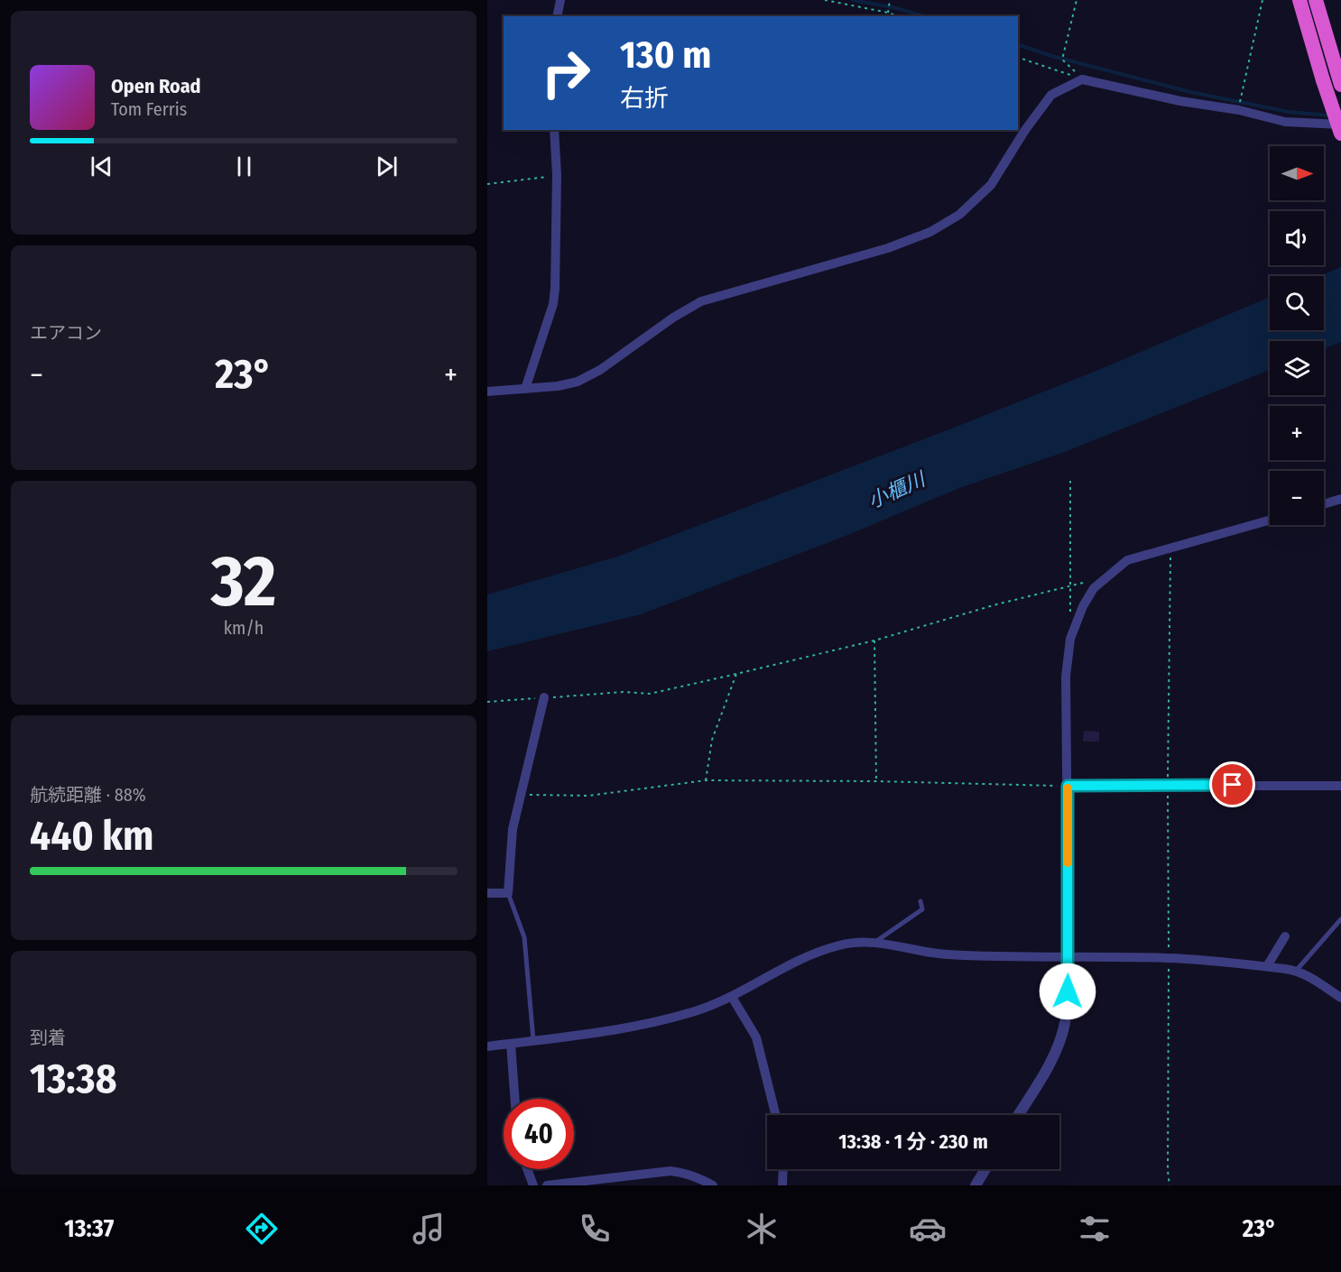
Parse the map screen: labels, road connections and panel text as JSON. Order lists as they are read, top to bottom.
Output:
{
  "water": ["小櫃川"],
  "north": "right",
  "page": {
    "turn": ["130 m", "右折"],
    "song": ["Open Road", "Tom Ferris"],
    "map_buttons": ["+", "−"],
    "tile": [
      "エアコン",
      ["32", "km/h"],
      ["航続距離 · 88%", "440 km"],
      ["到着", "13:38"]
    ],
    "heat": ["−", "23°", "+"],
    "limit": "40",
    "trip": "13:38 · 1 分 · 230 m",
    "tabs": ["13:37", "23°"]
  }
}
